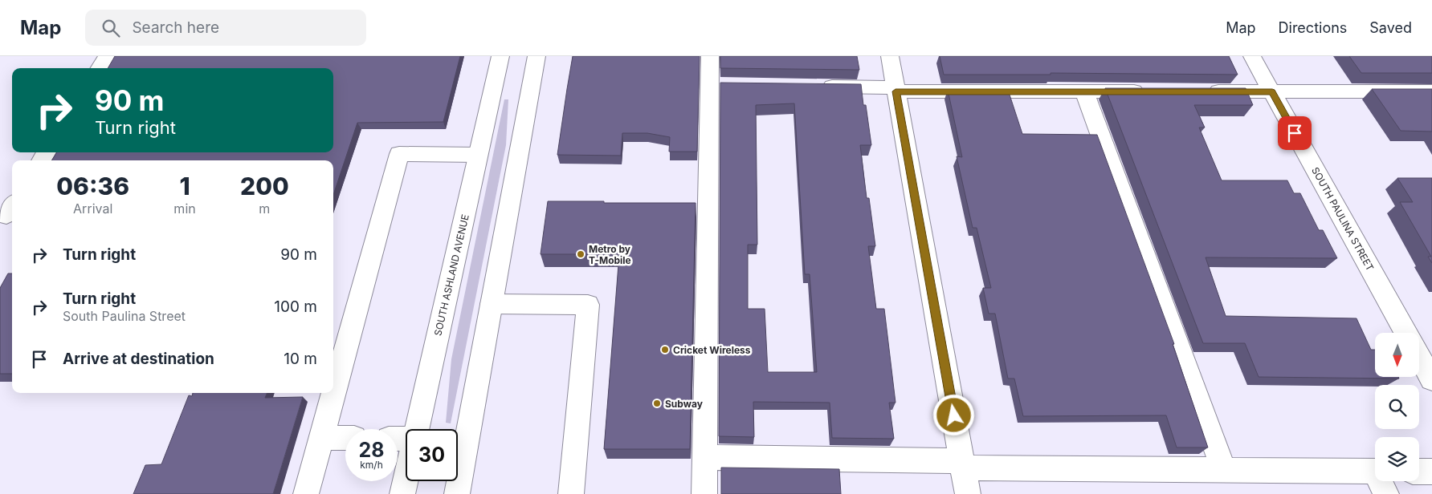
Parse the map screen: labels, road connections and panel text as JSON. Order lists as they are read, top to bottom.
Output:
{
  "streets": {
    "main road": ["SOUTH PAULINA STREET", "SOUTH ASHLAND AVENUE"]
  },
  "places": ["Metro by T-Mobile", "Cricket Wireless", "Subway"],
  "north": "bottom",
  "page": {
    "header": "Map",
    "search": "Search here",
    "nav": ["Map", "Directions", "Saved"],
    "turn": ["90 m", "Turn right"],
    "eta": [
      "06:36",
      "Arrival",
      "1",
      "min",
      "200",
      "m"
    ],
    "list": [
      {
        "name": "Turn right",
        "value": "90 m"
      },
      {
        "name": "Turn right",
        "note": "South Paulina Street",
        "value": "100 m"
      },
      {
        "name": "Arrive at destination",
        "value": "10 m"
      }
    ],
    "speed": "28 km/h",
    "limit": "30"
  }
}
